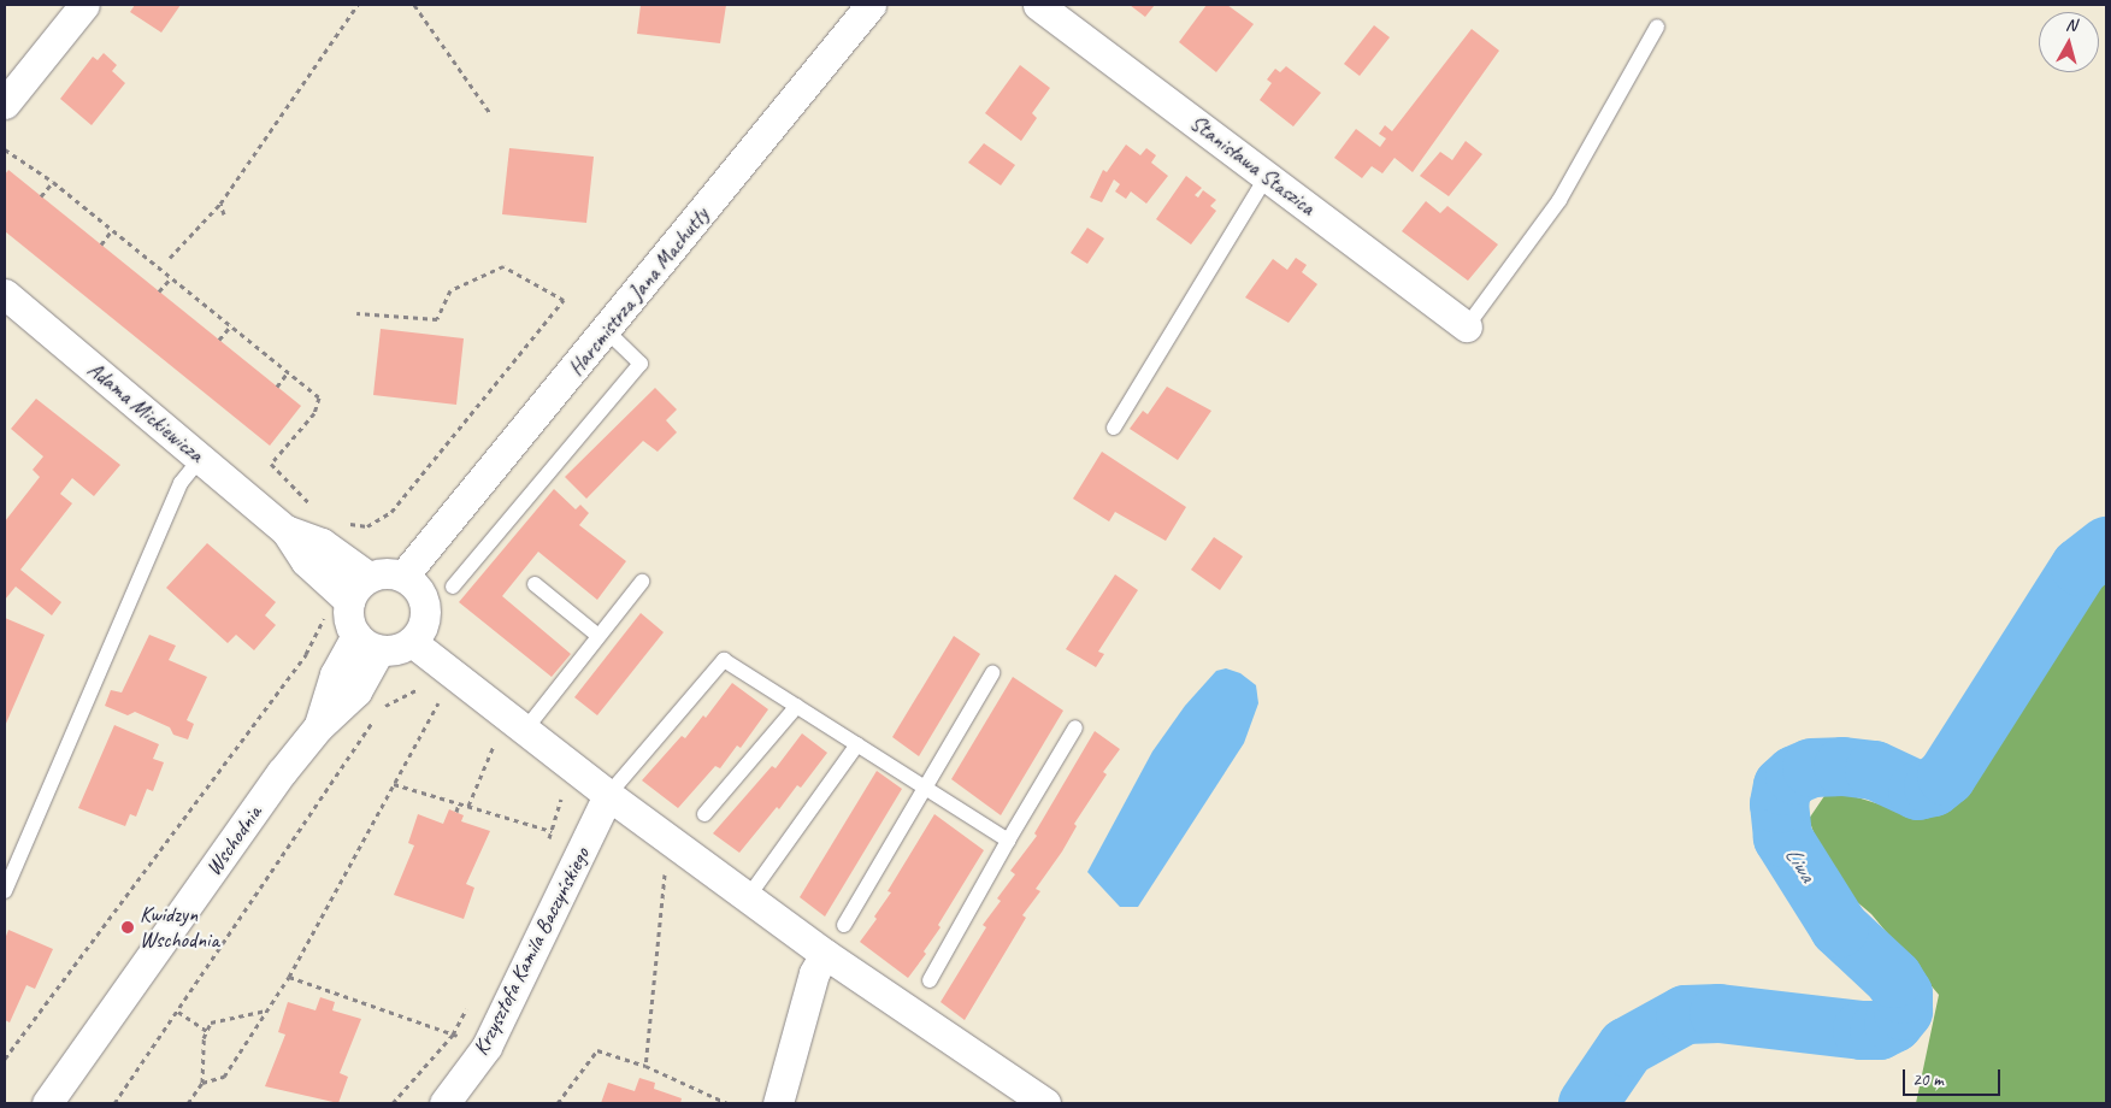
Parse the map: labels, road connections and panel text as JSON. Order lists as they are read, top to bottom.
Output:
{
  "streets": {
    "street": [
      "Stanisława Staszica",
      "Harcmistrza Jana Machutty",
      "Adama Mickiewicza",
      "Wschodnia",
      "Krzysztofa Kamila Baczyńskiego"
    ]
  },
  "crossings": [
    ["Harcmistrza Jana Machutty", "Adama Mickiewicza"],
    ["Harcmistrza Jana Machutty", "Wschodnia"],
    ["Adama Mickiewicza", "Wschodnia"]
  ],
  "water": ["Liwa"],
  "places": ["Kwidzyn Wschodnia"],
  "scale_bar": "20 m",
  "north": "top"
}
